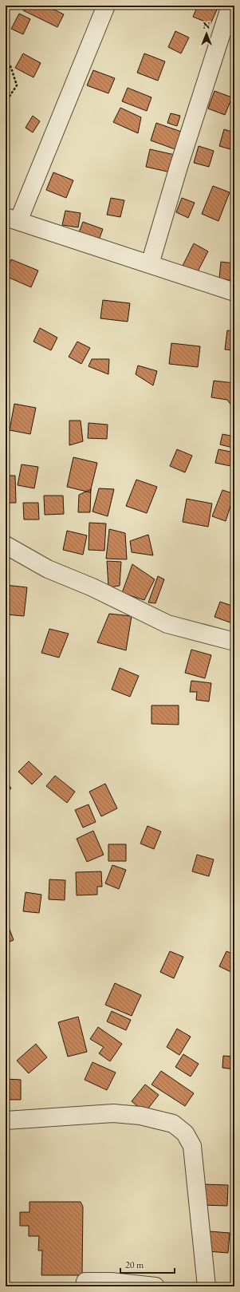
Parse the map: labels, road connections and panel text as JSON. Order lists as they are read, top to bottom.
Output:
{
  "scale_bar": "20 m",
  "north": "top"
}
